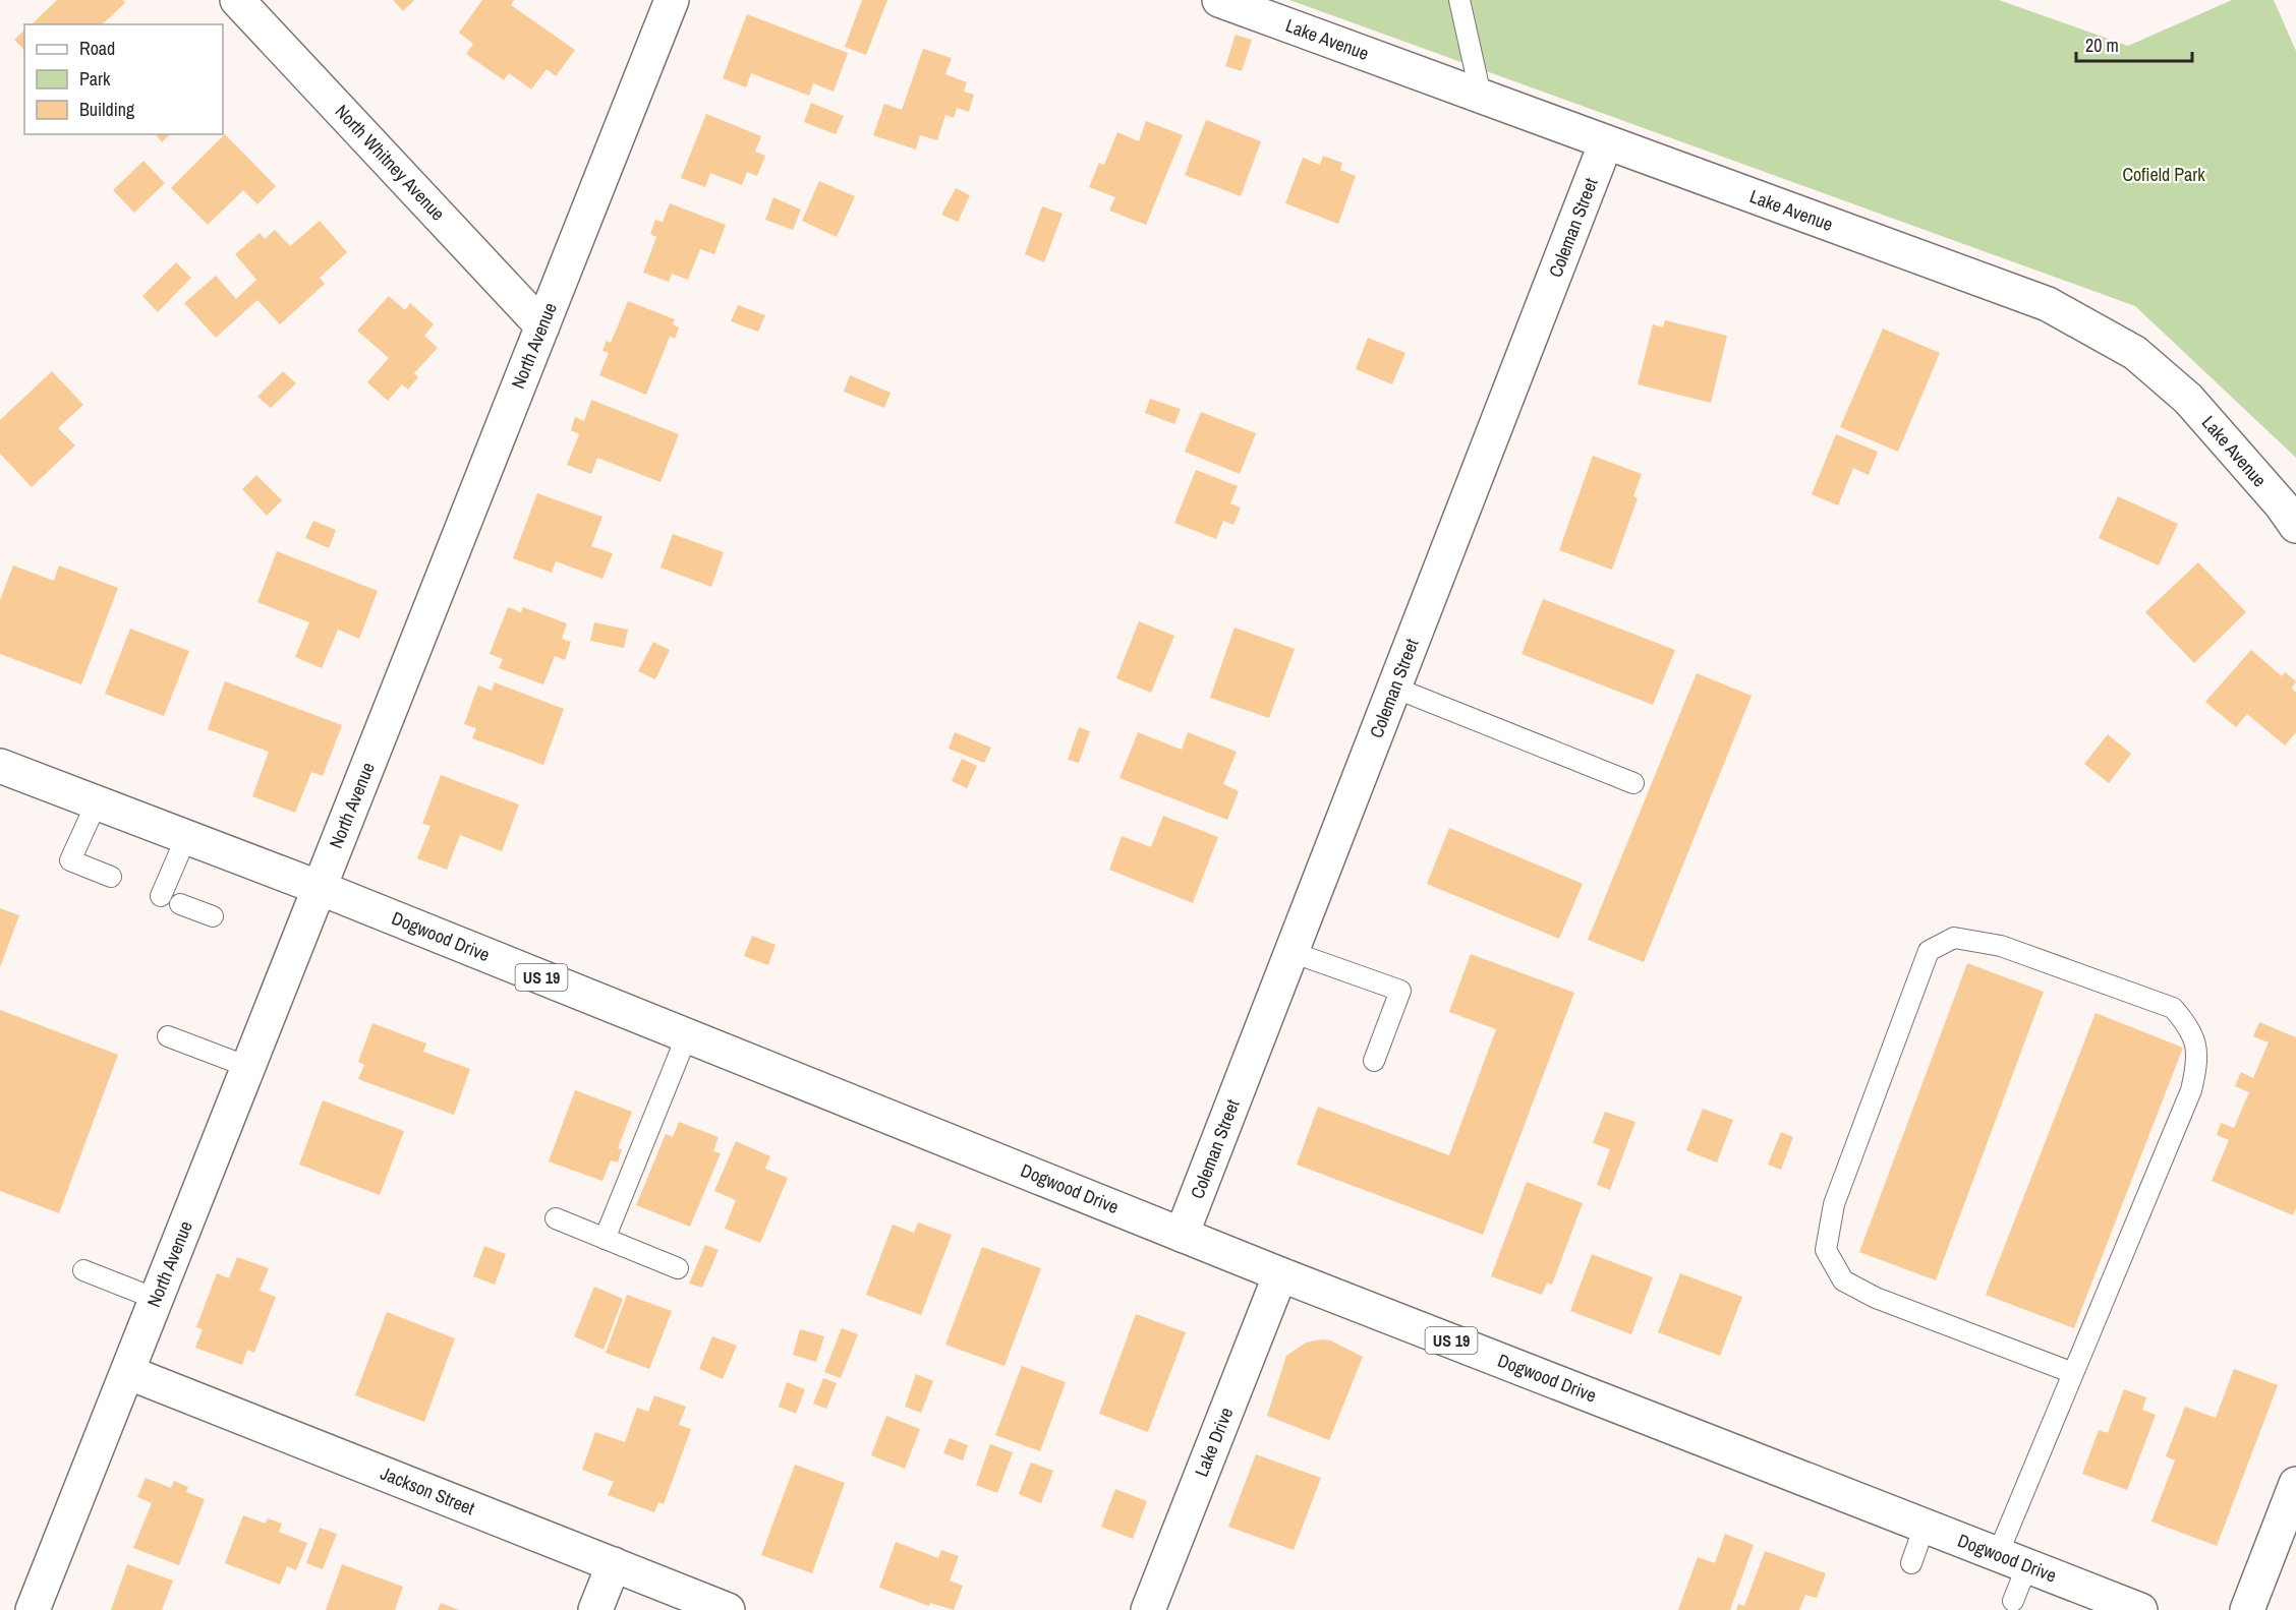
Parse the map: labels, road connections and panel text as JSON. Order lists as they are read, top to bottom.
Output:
{
  "streets": {
    "street": [
      "Lake Avenue",
      "North Whitney Avenue",
      "Coleman Street",
      "North Avenue",
      "Dogwood Drive",
      "US 19",
      "Lake Drive",
      "Jackson Street"
    ]
  },
  "crossings": [
    ["Lake Avenue", "Coleman Street"],
    ["North Whitney Avenue", "North Avenue"],
    ["Coleman Street", "Dogwood Drive"],
    ["North Avenue", "Dogwood Drive"],
    ["North Avenue", "Jackson Street"],
    ["Dogwood Drive", "Lake Drive"]
  ],
  "parks": ["Cofield Park"],
  "legend": ["Road", "Park", "Building"],
  "scale_bar": "20 m"
}
